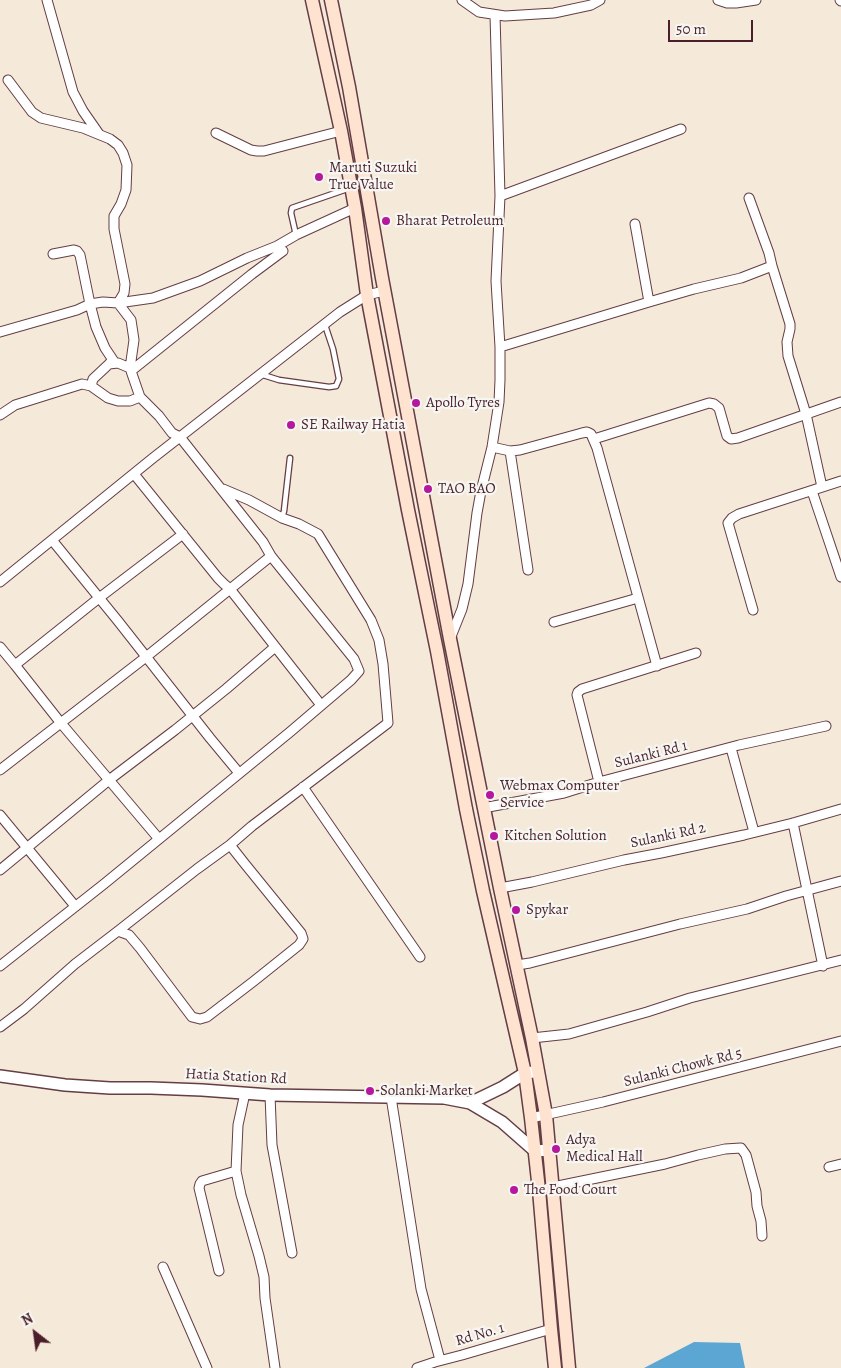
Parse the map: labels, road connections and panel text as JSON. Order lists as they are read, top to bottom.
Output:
{
  "streets": {
    "street": [
      "Sulanki Rd 1",
      "Sulanki Rd 2",
      "Sulanki Chowk Rd 5",
      "Hatia Station Rd",
      "Rd No. 1"
    ]
  },
  "places": [
    "Maruti Suzuki True Value",
    "Bharat Petroleum",
    "Apollo Tyres",
    "SE Railway Hatia",
    "TAO BAO",
    "Webmax Computer Service",
    "Kitchen Solution",
    "Spykar",
    "Solanki Market",
    "Adya Medical Hall",
    "The Food Court"
  ],
  "scale_bar": "50 m",
  "north": "top left"
}
